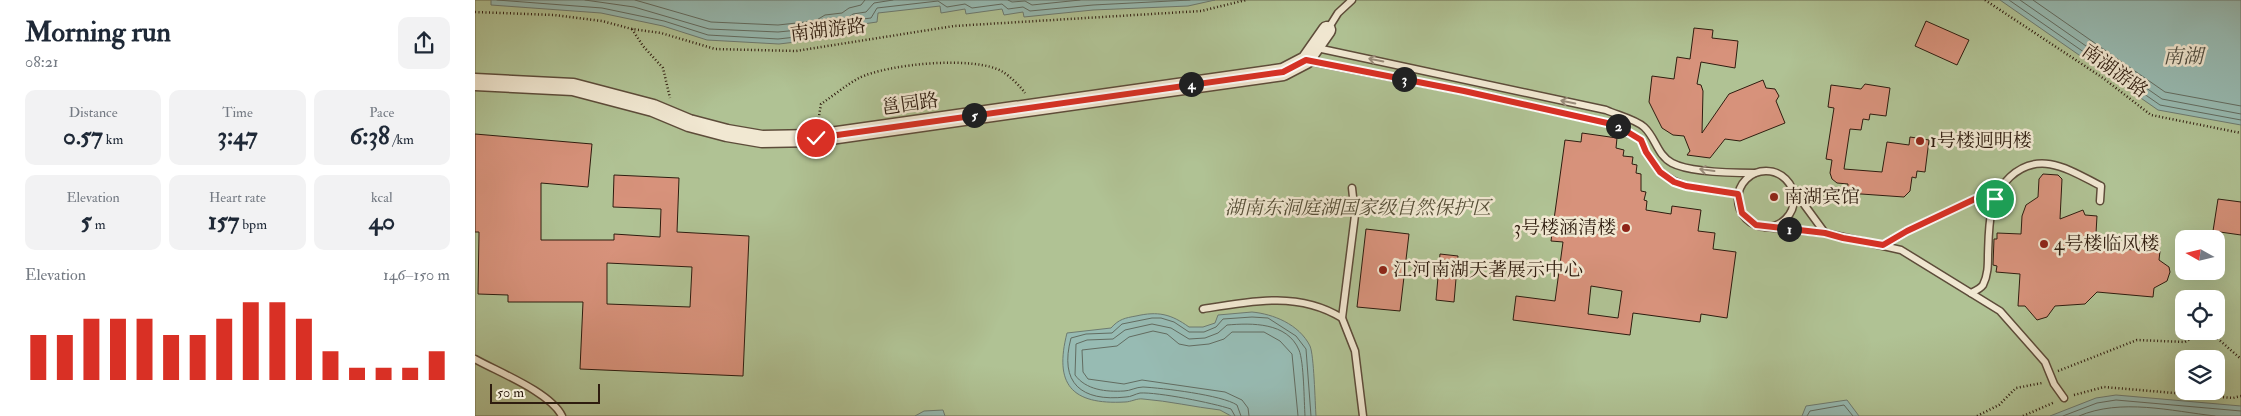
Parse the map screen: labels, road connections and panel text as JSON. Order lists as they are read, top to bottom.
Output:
{
  "streets": {
    "street": ["邕园路"],
    "path": ["南湖游路"]
  },
  "water": ["南湖"],
  "parks": ["湖南东洞庭湖国家级自然保护区"],
  "places": [
    "1号楼迥明楼",
    "南湖宾馆",
    "3号楼涵清楼",
    "4号楼临风楼",
    "江河南湖天著展示中心"
  ],
  "scale_bar": "50 m",
  "north": "left",
  "page": {
    "heading": ["Morning run", "08:21"],
    "pins": [
      "3",
      "4",
      "5",
      "2",
      "1"
    ],
    "stats": [
      ["Distance", "0.57 km"],
      ["Time", "3:47"],
      ["Pace", "6:38 /km"],
      ["Elevation", "5 m"],
      ["Heart rate", "157 bpm"],
      ["kcal", "40"]
    ],
    "chart": ["Elevation", "146–150 m"],
    "scale": "50 m"
  }
}
